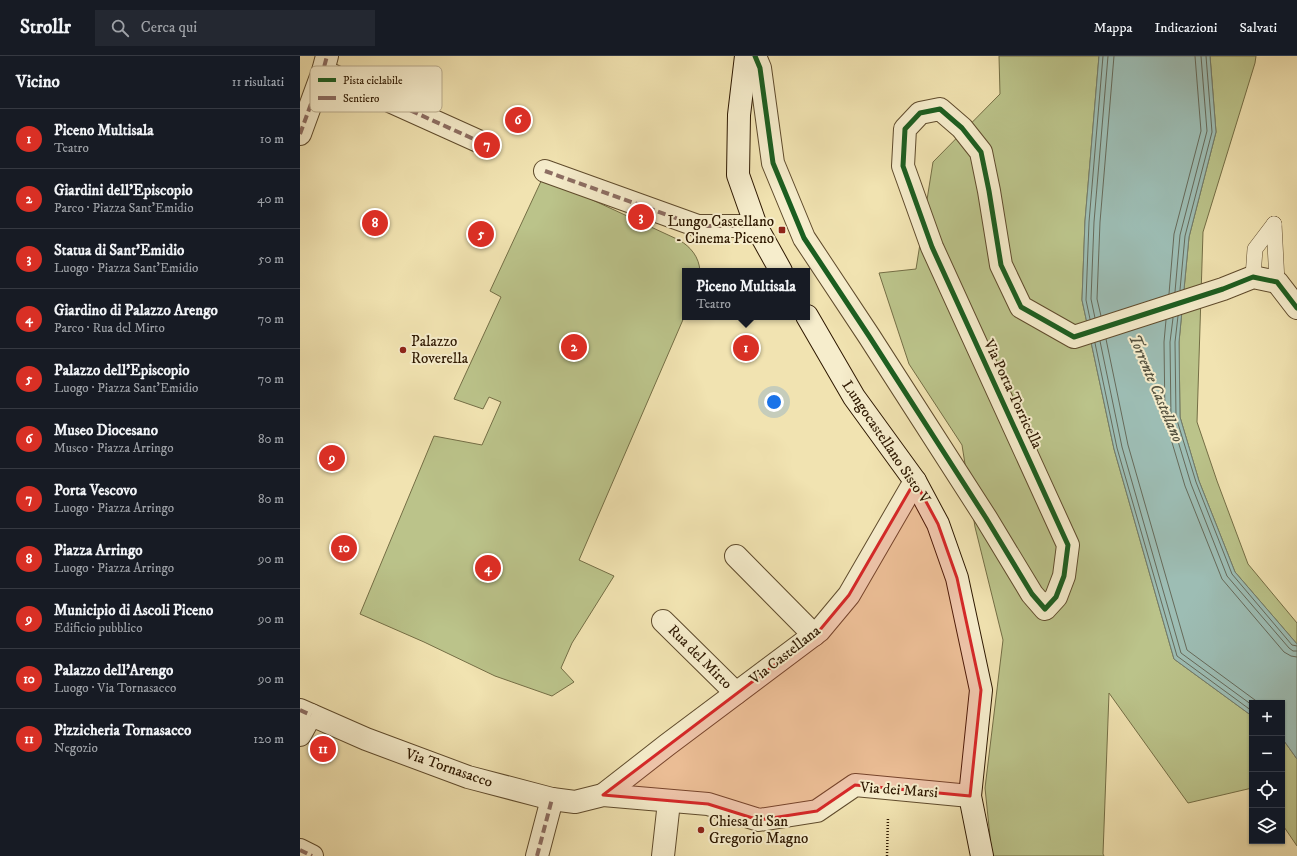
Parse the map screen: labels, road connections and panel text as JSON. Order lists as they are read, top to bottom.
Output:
{
  "streets": {
    "street": [
      "Via Porta Torricella",
      "Lungocastellano Sisto V",
      "Via Castellana",
      "Rua del Mirto",
      "Via Tornasacco",
      "Via dei Marsi"
    ]
  },
  "crossings": [
    ["Lungocastellano Sisto V", "Via Castellana"],
    ["Lungocastellano Sisto V", "Via dei Marsi"],
    ["Via Castellana", "Rua del Mirto"],
    ["Via Castellana", "Via Tornasacco"],
    ["Via Castellana", "Via dei Marsi"],
    ["Via Tornasacco", "Via dei Marsi"]
  ],
  "water": ["Torrente Castellano"],
  "places": {
    "transit": ["Lungo Castellano - Cinema Piceno"],
    "other": ["Palazzo Roverella", "Chiesa di San Gregorio Magno"]
  },
  "legend": ["Pista ciclabile", "Sentiero"],
  "page": {
    "header": "Strollr",
    "search": "Cerca qui",
    "nav": ["Mappa", "Indicazioni", "Salvati"],
    "heading": ["Vicino", "11 risultati"],
    "pins": [
      "6",
      "7",
      "3",
      "8",
      "5",
      "2",
      "1",
      "9",
      "10",
      "4",
      "11"
    ],
    "list": [
      {
        "mark": "1",
        "name": "Piceno Multisala",
        "note": "Teatro",
        "value": "10 m"
      },
      {
        "mark": "2",
        "name": "Giardini dell'Episcopio",
        "note": "Parco · Piazza Sant'Emidio",
        "value": "40 m"
      },
      {
        "mark": "3",
        "name": "Statua di Sant'Emidio",
        "note": "Luogo · Piazza Sant'Emidio",
        "value": "50 m"
      },
      {
        "mark": "4",
        "name": "Giardino di Palazzo Arengo",
        "note": "Parco · Rua del Mirto",
        "value": "70 m"
      },
      {
        "mark": "5",
        "name": "Palazzo dell'Episcopio",
        "note": "Luogo · Piazza Sant'Emidio",
        "value": "70 m"
      },
      {
        "mark": "6",
        "name": "Museo Diocesano",
        "note": "Museo · Piazza Arringo",
        "value": "80 m"
      },
      {
        "mark": "7",
        "name": "Porta Vescovo",
        "note": "Luogo · Piazza Arringo",
        "value": "80 m"
      },
      {
        "mark": "8",
        "name": "Piazza Arringo",
        "note": "Luogo · Piazza Arringo",
        "value": "90 m"
      },
      {
        "mark": "9",
        "name": "Municipio di Ascoli Piceno",
        "note": "Edificio pubblico",
        "value": "90 m"
      },
      {
        "mark": "10",
        "name": "Palazzo dell'Arengo",
        "note": "Luogo · Via Tornasacco",
        "value": "90 m"
      },
      {
        "mark": "11",
        "name": "Pizzicheria Tornasacco",
        "note": "Negozio",
        "value": "120 m"
      }
    ],
    "popup": ["Piceno Multisala", "Teatro"],
    "map_buttons": ["+", "−"]
  }
}
